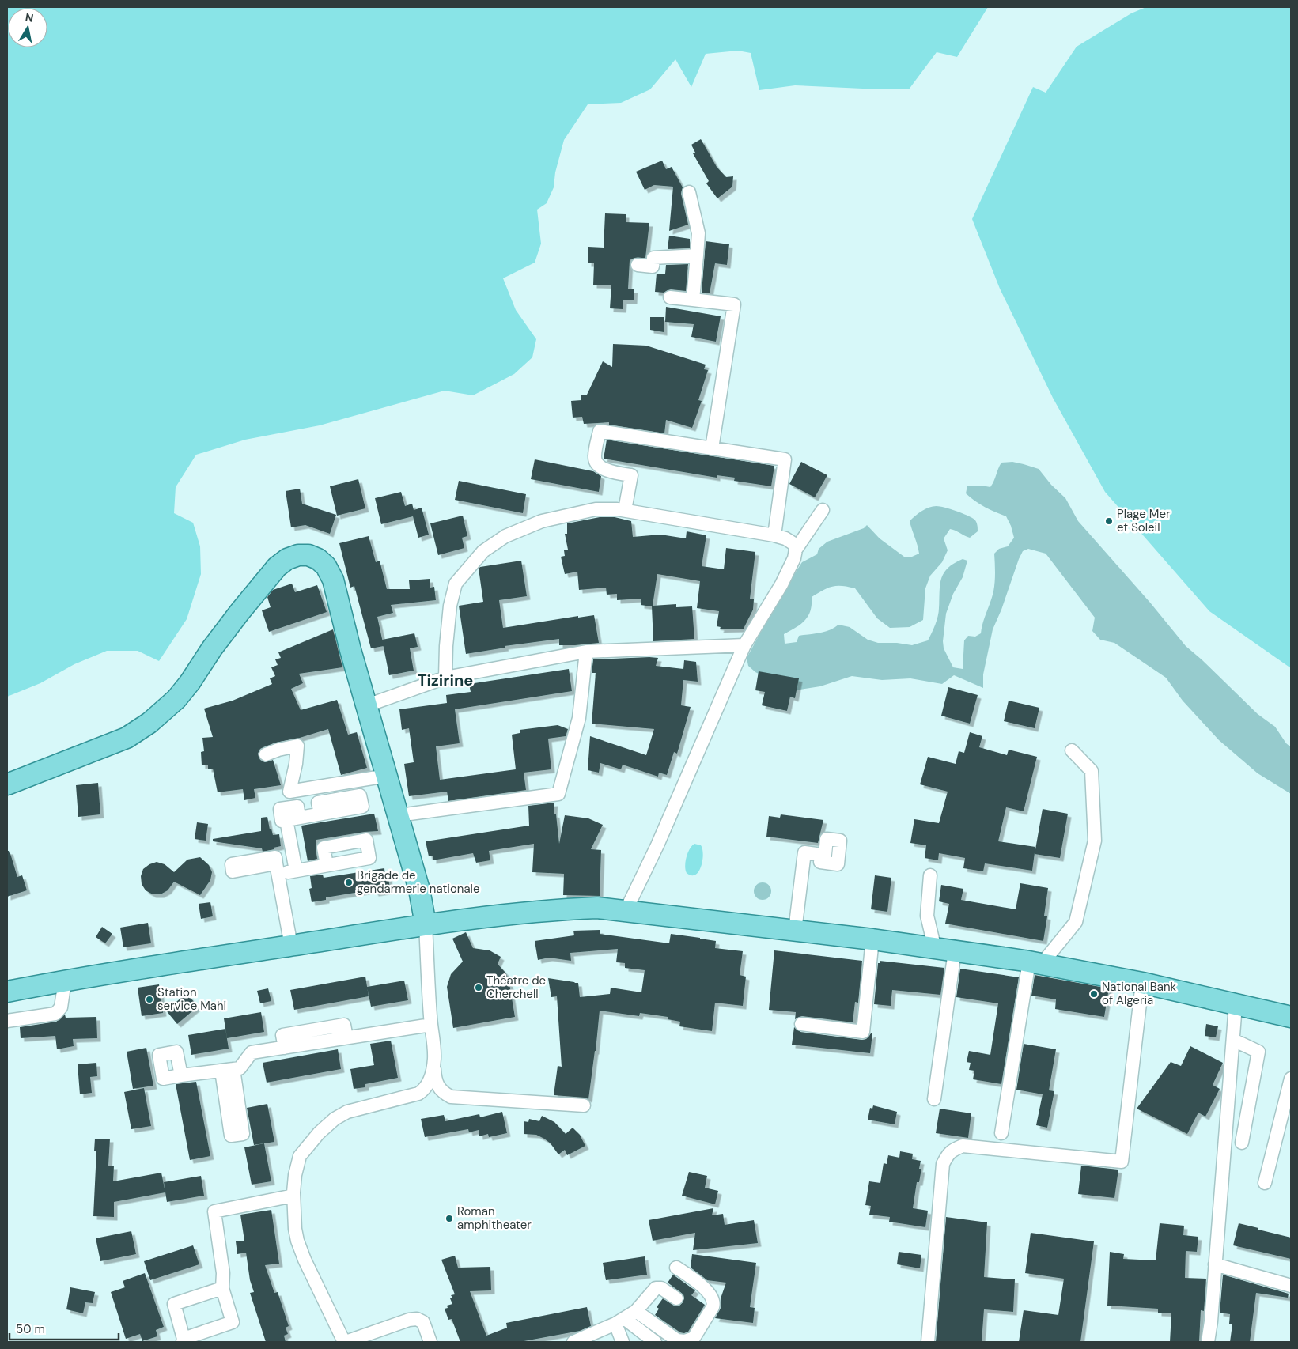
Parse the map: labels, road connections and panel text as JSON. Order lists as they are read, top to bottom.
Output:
{
  "districts": ["Tizirine"],
  "places": [
    "Plage Mer et Soleil",
    "Brigade de gendarmerie nationale",
    "Théatre de Cherchell",
    "National Bank of Algeria",
    "Station service Mahi",
    "Roman amphitheater"
  ],
  "scale_bar": "50 m",
  "north": "top"
}
